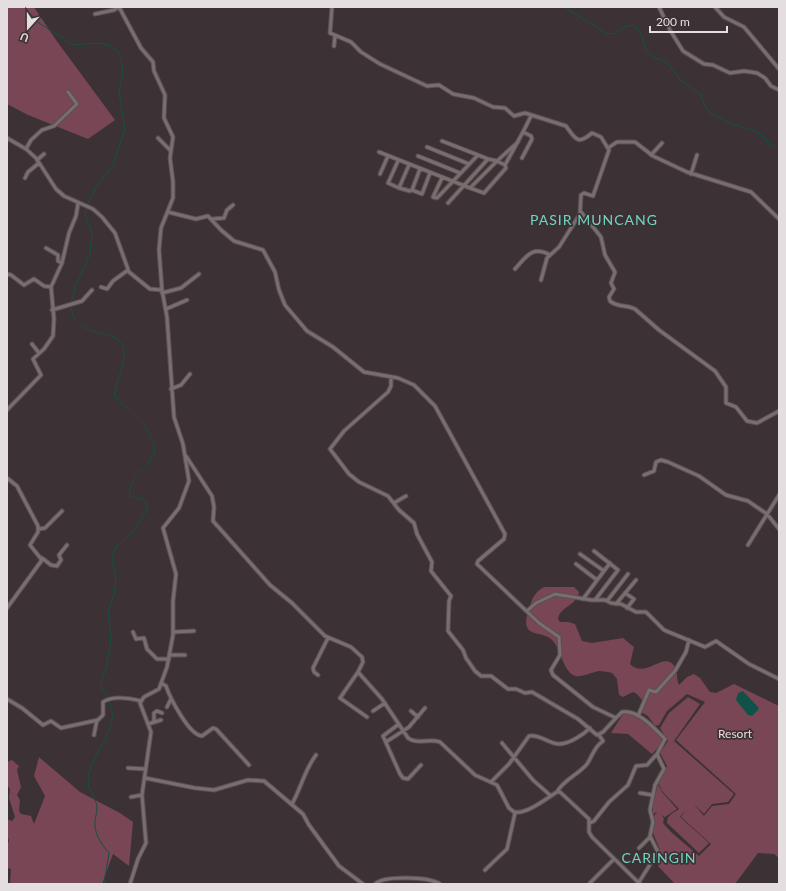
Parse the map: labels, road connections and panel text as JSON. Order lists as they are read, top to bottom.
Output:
{
  "districts": ["PASIR MUNCANG", "CARINGIN"],
  "parks": ["Resort"],
  "scale_bar": "200 m",
  "north": "bottom"
}
